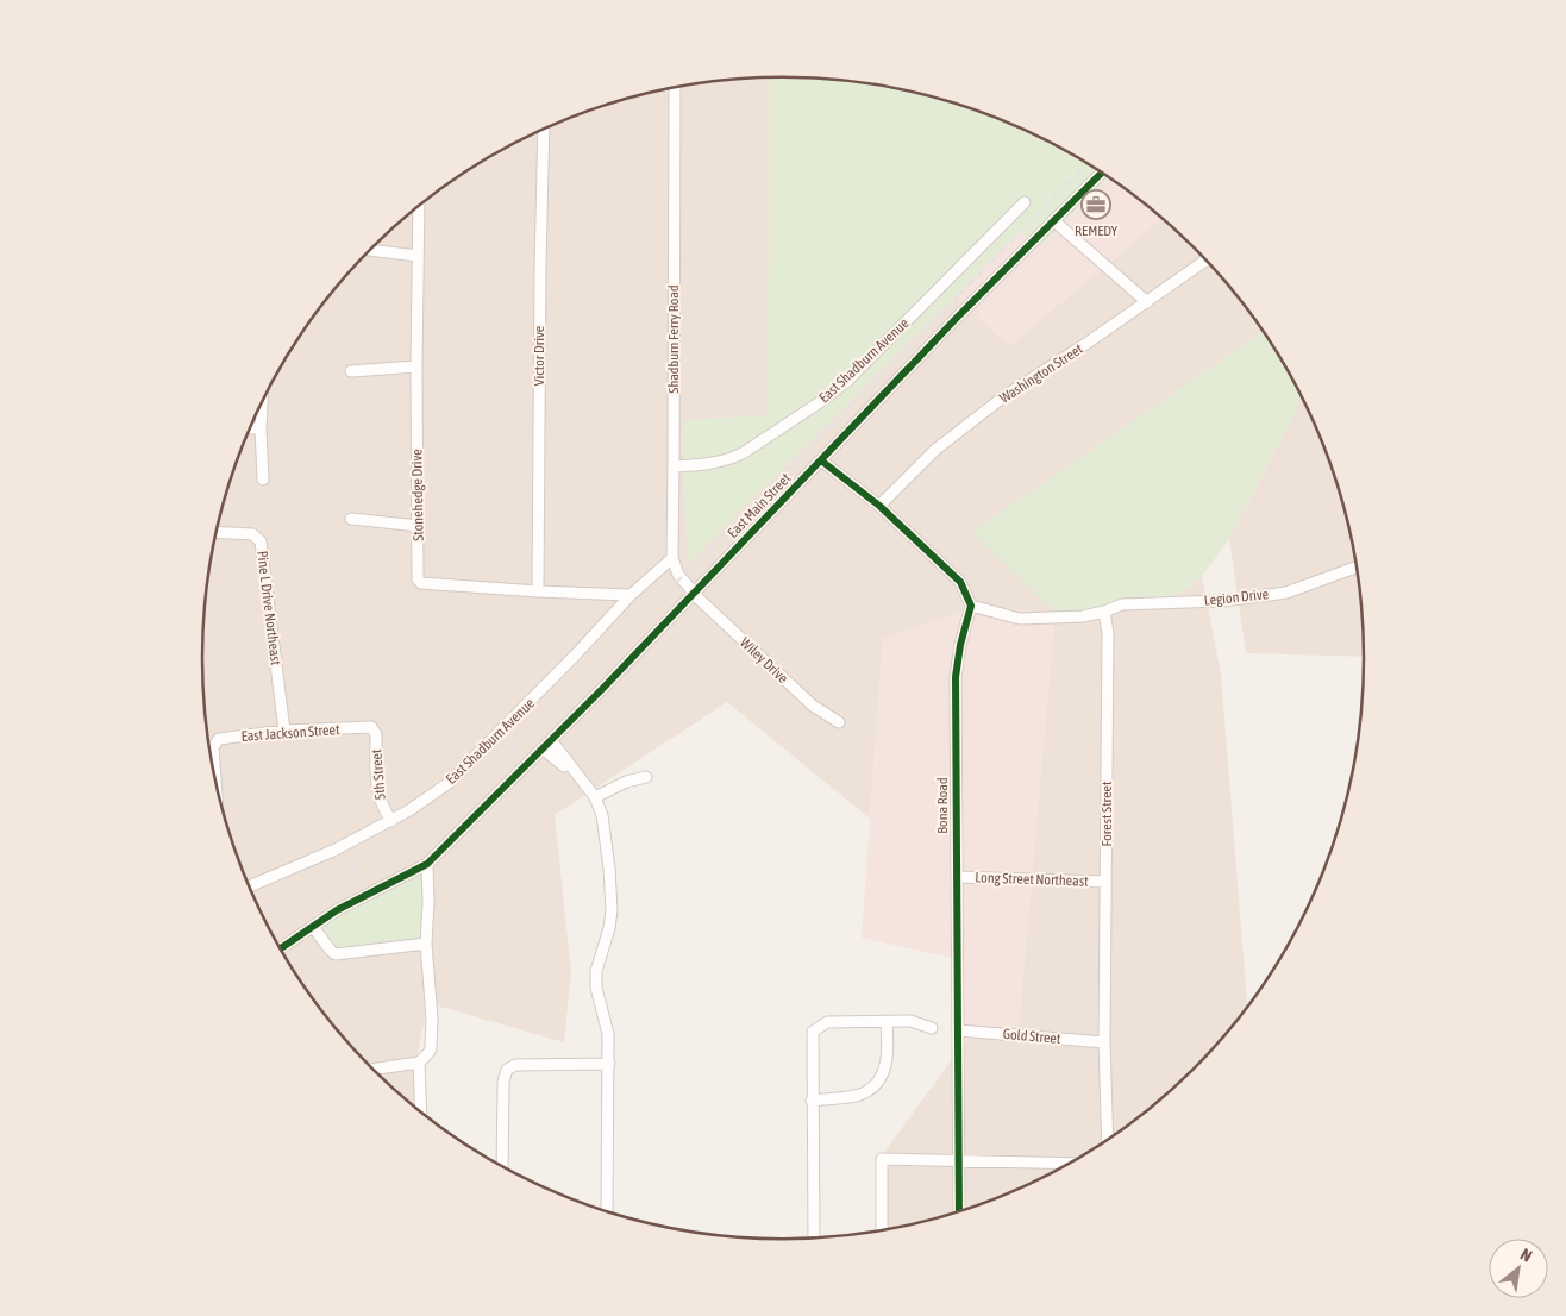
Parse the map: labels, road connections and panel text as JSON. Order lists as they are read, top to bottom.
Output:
{
  "streets": {
    "street": [
      "Shadburn Ferry Road",
      "Victor Drive",
      "East Shadburn Avenue",
      "Washington Street",
      "Stonehedge Drive",
      "East Main Street",
      "Legion Drive",
      "Pine L Drive Northeast",
      "Wiley Drive",
      "East Jackson Street",
      "5th Street",
      "Bona Road",
      "Forest Street",
      "Long Street Northeast",
      "Gold Street"
    ]
  },
  "crossings": [
    ["Shadburn Ferry Road", "East Shadburn Avenue"],
    ["Shadburn Ferry Road", "East Main Street"],
    ["Shadburn Ferry Road", "Wiley Drive"],
    ["Victor Drive", "Stonehedge Drive"],
    ["East Shadburn Avenue", "Stonehedge Drive"],
    ["East Shadburn Avenue", "5th Street"],
    ["East Main Street", "Wiley Drive"],
    ["Legion Drive", "Forest Street"],
    ["Pine L Drive Northeast", "East Jackson Street"],
    ["East Jackson Street", "5th Street"],
    ["Bona Road", "Long Street Northeast"],
    ["Bona Road", "Gold Street"],
    ["Forest Street", "Long Street Northeast"],
    ["Forest Street", "Gold Street"]
  ],
  "places": {
    "office": ["REMEDY"]
  },
  "north": "top right"
}
